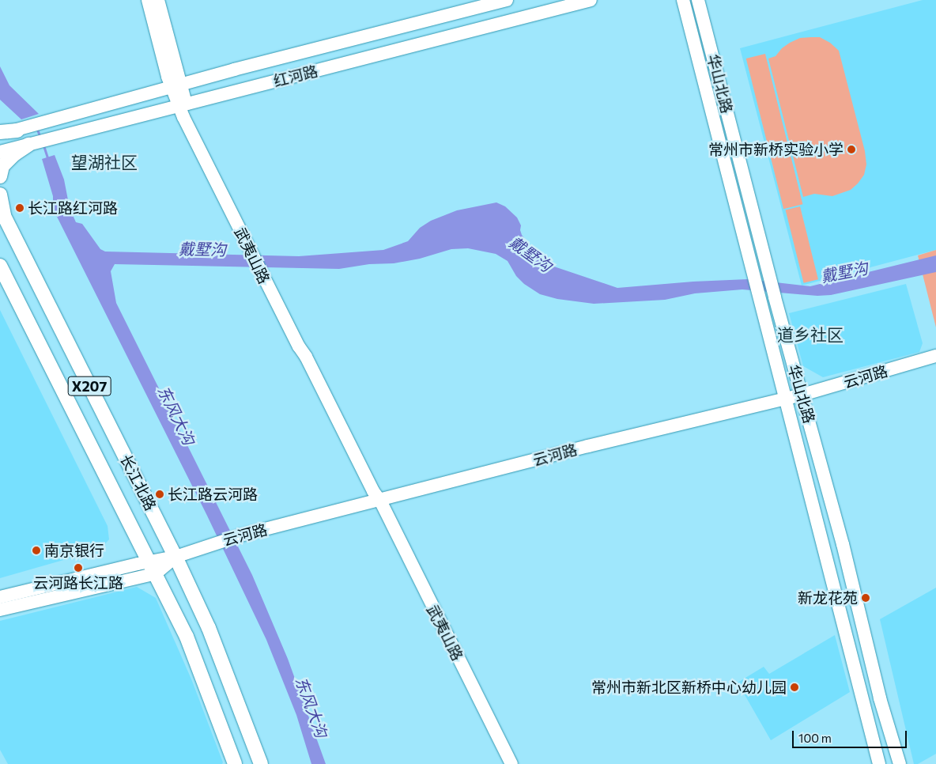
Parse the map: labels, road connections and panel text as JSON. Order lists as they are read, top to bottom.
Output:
{
  "streets": {
    "main road": ["X207", "长江北路"],
    "street": [
      "红河路",
      "华山北路",
      "武夷山路",
      "云河路"
    ]
  },
  "crossings": [
    ["红河路", "武夷山路"],
    ["华山北路", "云河路"],
    ["武夷山路", "云河路"],
    ["云河路", "长江北路"]
  ],
  "districts": ["望湖社区", "道乡社区"],
  "water": ["戴墅沟", "东风大沟"],
  "places": [
    "常州市新桥实验小学",
    "长江路红河路",
    "长江路云河路",
    "南京银行",
    "云河路长江路",
    "新龙花苑",
    "常州市新北区新桥中心幼儿园"
  ],
  "scale_bar": "100 m"
}
